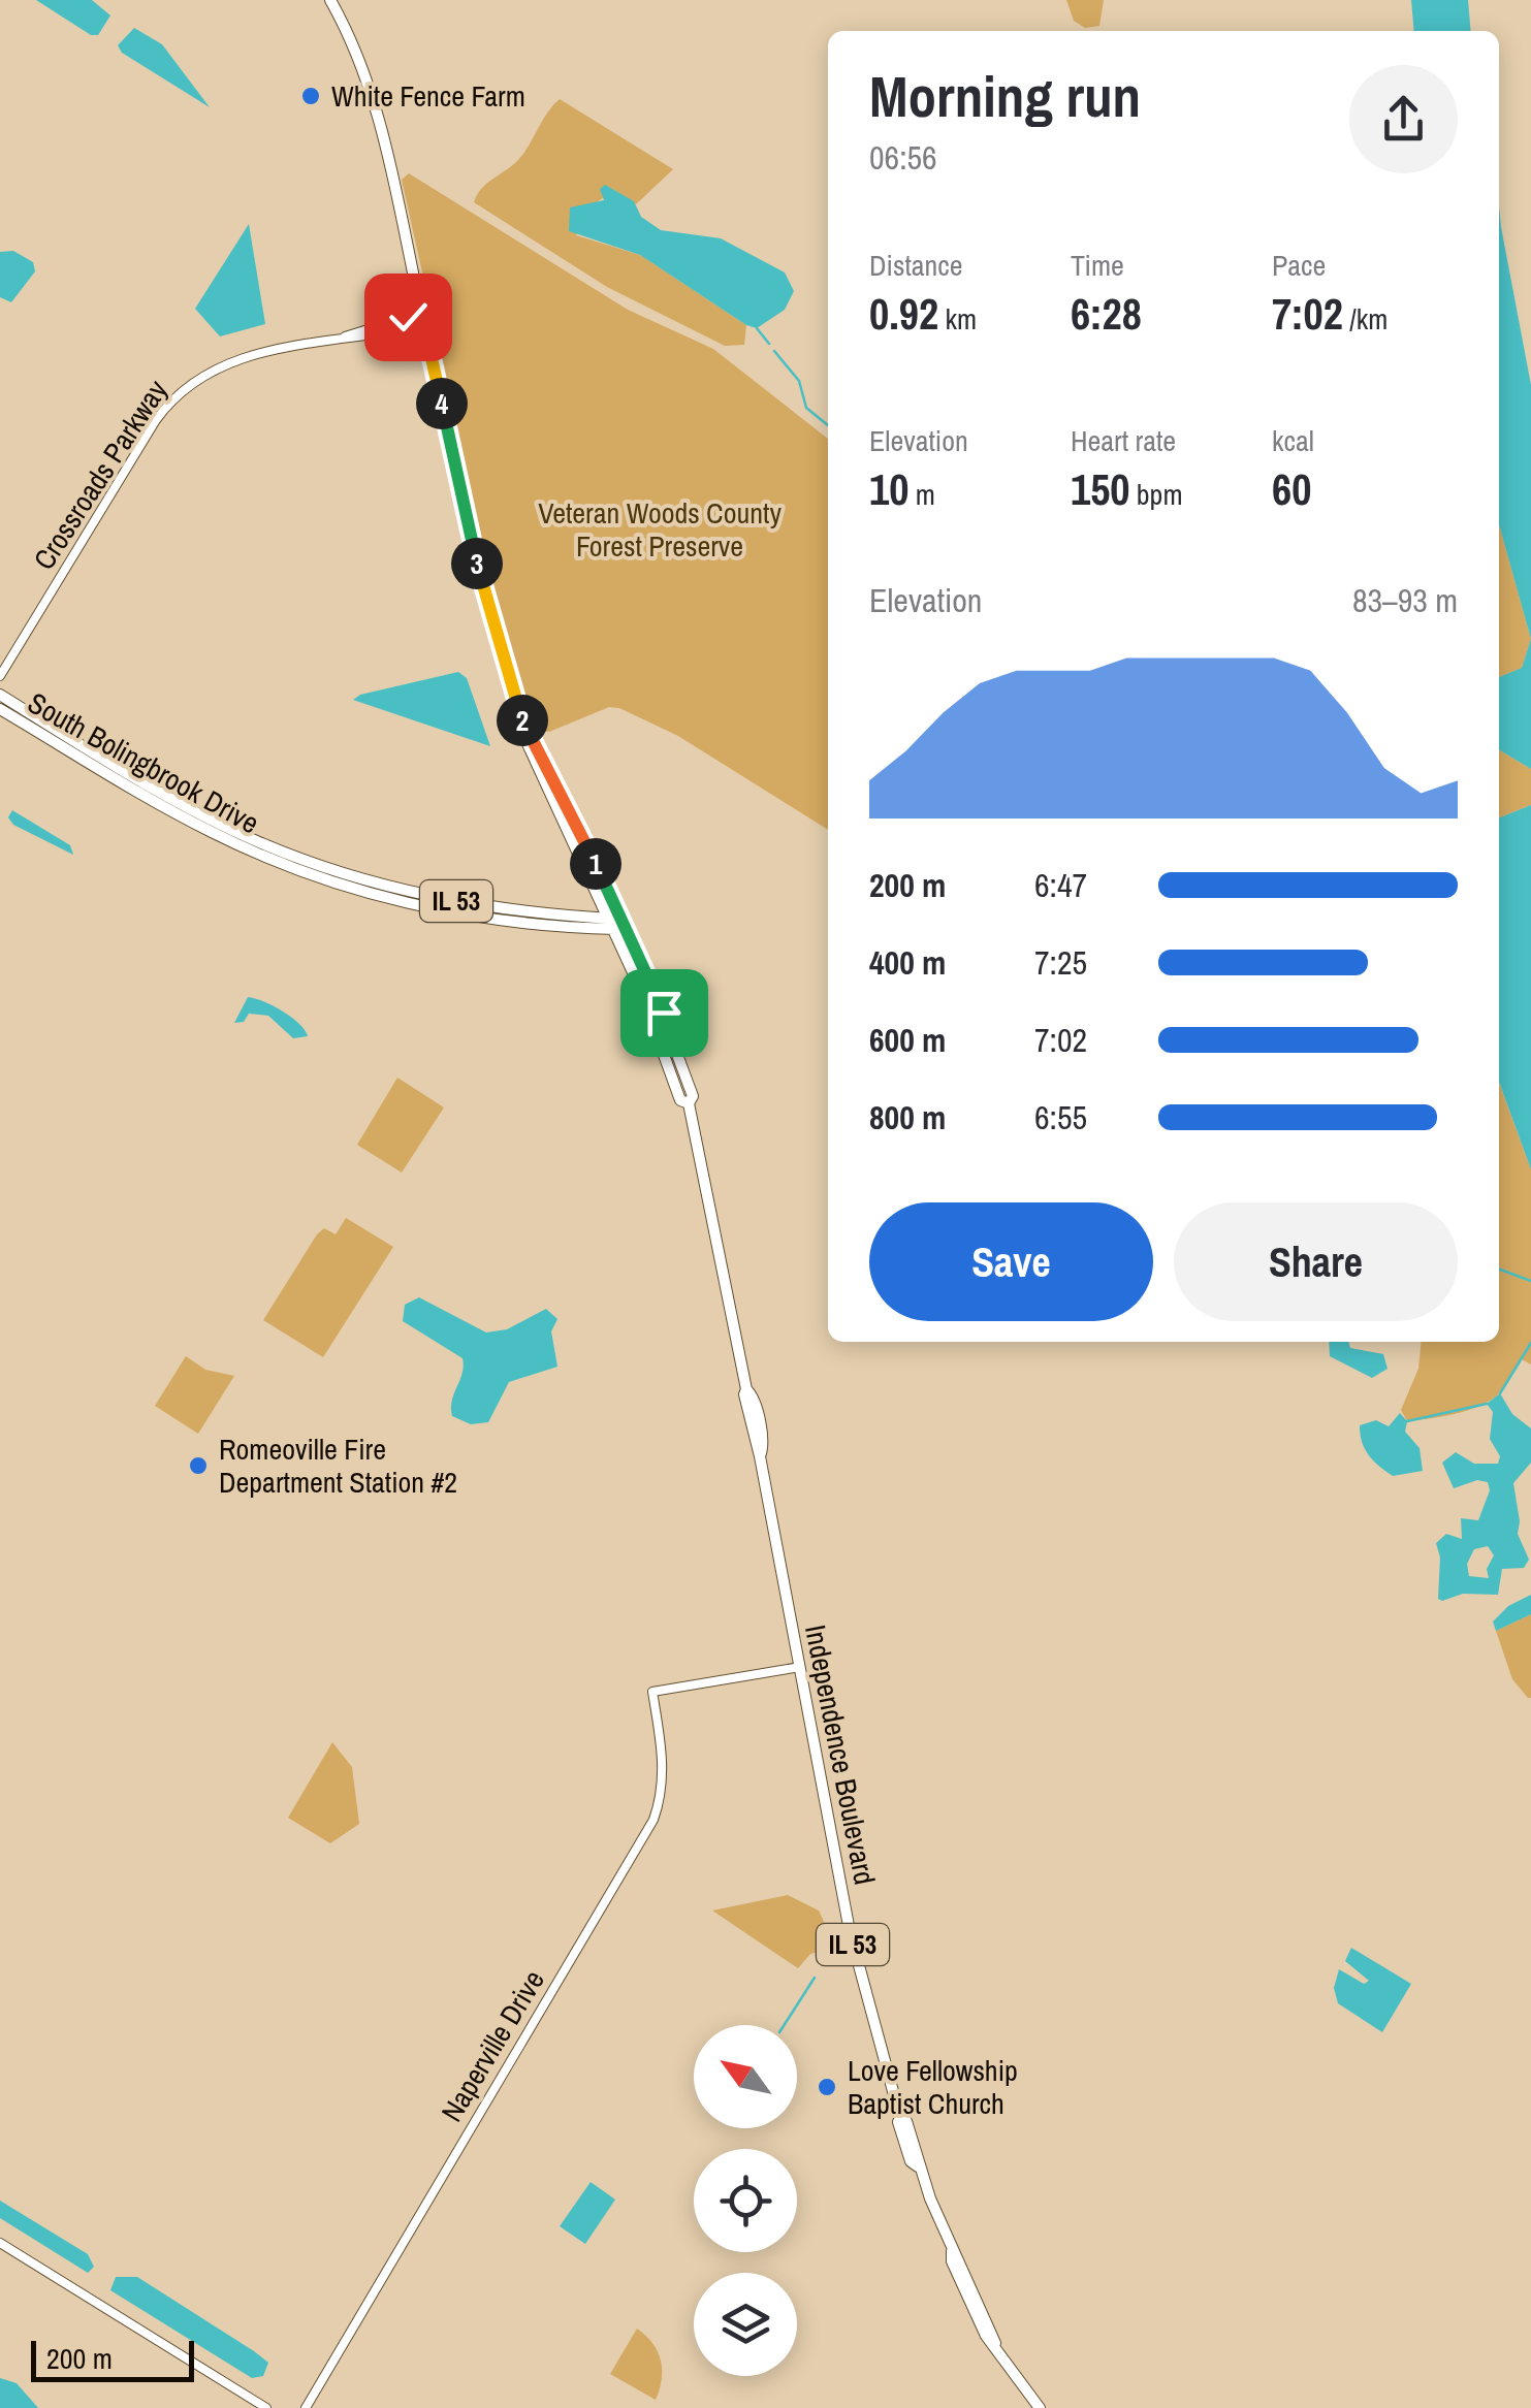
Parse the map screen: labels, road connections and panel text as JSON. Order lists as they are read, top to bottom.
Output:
{
  "streets": {
    "main road": ["South Bolingbrook Drive", "IL 53", "Independence Boulevard"],
    "street": ["Crossroads Parkway", "Naperville Drive"]
  },
  "crossings": [
    ["South Bolingbrook Drive", "Independence Boulevard"],
    ["Independence Boulevard", "Naperville Drive"]
  ],
  "parks": ["Veteran Woods County Forest Preserve"],
  "places": ["White Fence Farm", "Romeoville Fire Department Station #2", "Love Fellowship Baptist Church"],
  "scale_bar": "200 m",
  "north": "top left",
  "page": {
    "heading": ["Morning run", "06:56"],
    "stats": [
      ["Distance", "0.92 km"],
      ["Time", "6:28"],
      ["Pace", "7:02 /km"],
      ["Elevation", "10 m"],
      ["Heart rate", "150 bpm"],
      ["kcal", "60"]
    ],
    "pins": [
      "4",
      "3",
      "2",
      "1"
    ],
    "chart": ["Elevation", "83–93 m"],
    "list": [
      {
        "name": "200 m",
        "note": "6:47"
      },
      {
        "name": "400 m",
        "note": "7:25"
      },
      {
        "name": "600 m",
        "note": "7:02"
      },
      {
        "name": "800 m",
        "note": "6:55"
      }
    ],
    "buttons": ["Save", "Share"],
    "scale": "200 m"
  }
}
